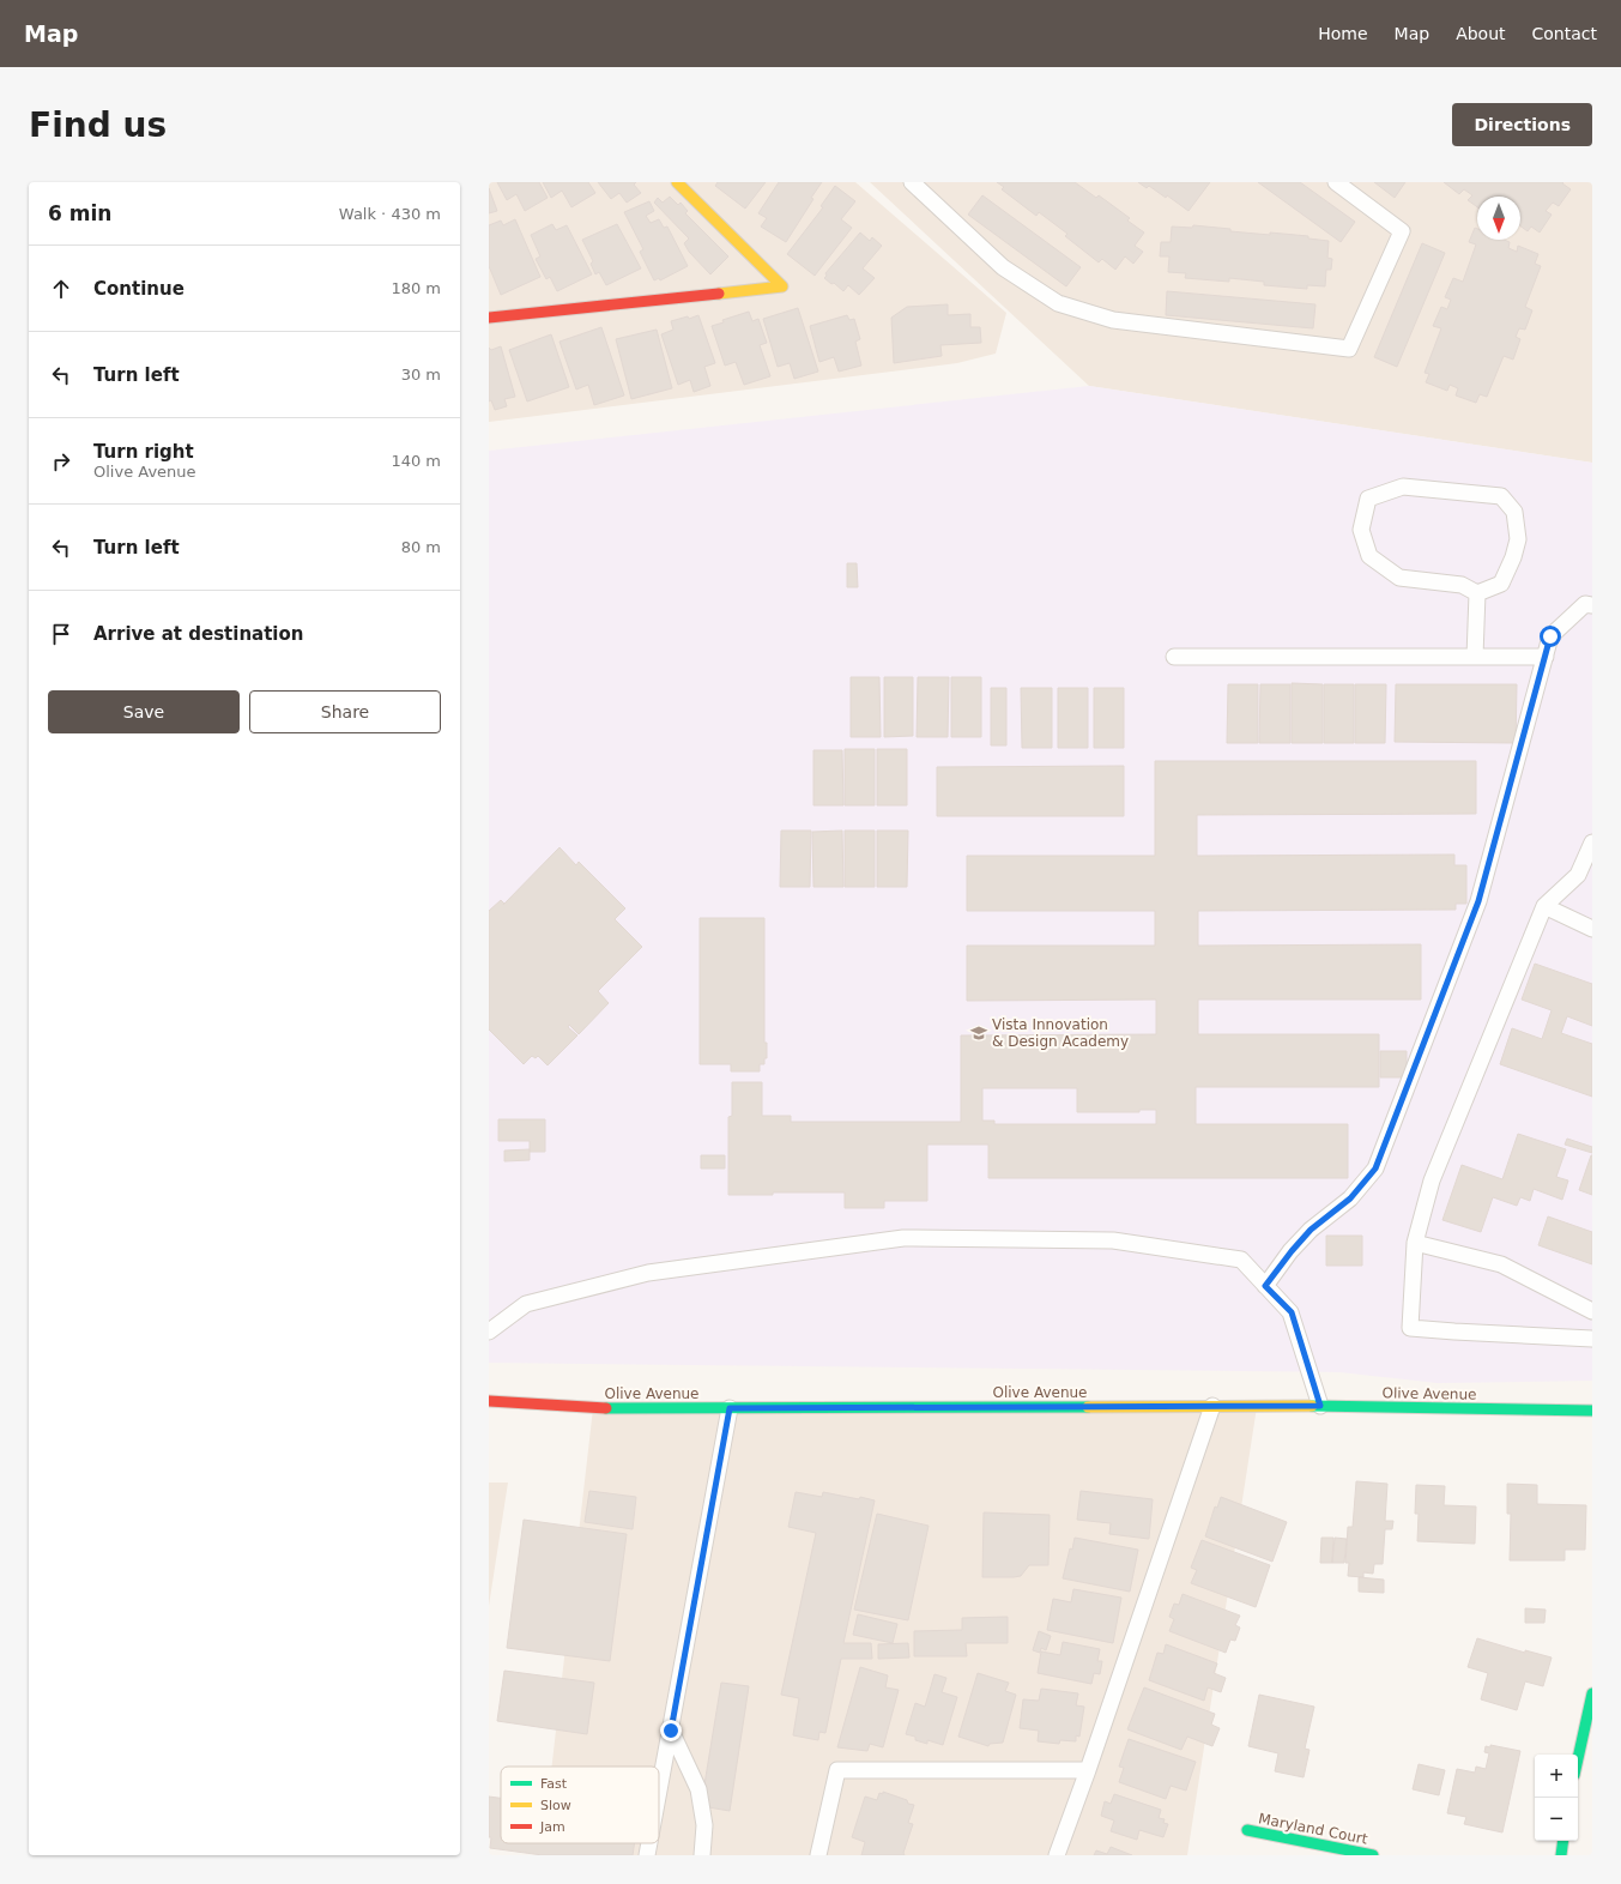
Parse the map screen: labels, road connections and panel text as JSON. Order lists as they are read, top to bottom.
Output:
{
  "streets": {
    "main road": ["Olive Avenue", "Maryland Court"]
  },
  "places": {
    "school or university": ["Vista Innovation & Design Academy"]
  },
  "legend": ["Fast", "Slow", "Jam"],
  "north": "bottom",
  "page": {
    "header": "Map",
    "nav": [
      "Home",
      "Map",
      "About",
      "Contact"
    ],
    "buttons": [
      "Directions",
      ["Save", "Share"]
    ],
    "title": "Find us",
    "heading": ["6 min", "Walk · 430 m"],
    "list": [
      ["Continue", "180 m"],
      ["Turn left", "30 m"],
      ["Turn right", "Olive Avenue", "140 m"],
      ["Turn left", "80 m"],
      "Arrive at destination"
    ],
    "map_buttons": ["+", "−"]
  }
}
